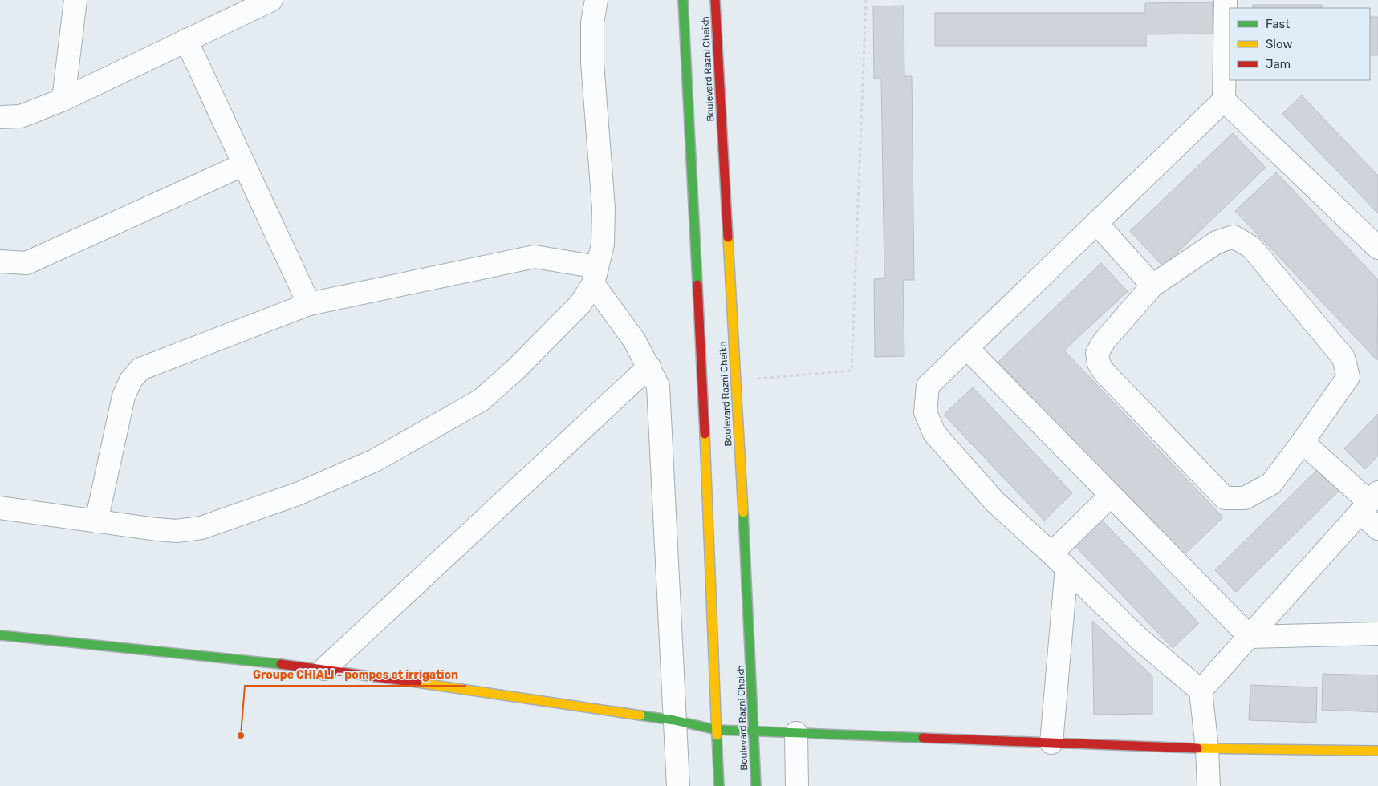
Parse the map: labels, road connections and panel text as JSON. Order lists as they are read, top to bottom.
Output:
{
  "streets": {
    "main road": ["Boulevard Razni Cheikh"]
  },
  "places": ["Groupe CHIALI - pompes et irrigation"],
  "legend": ["Fast", "Slow", "Jam"]
}
